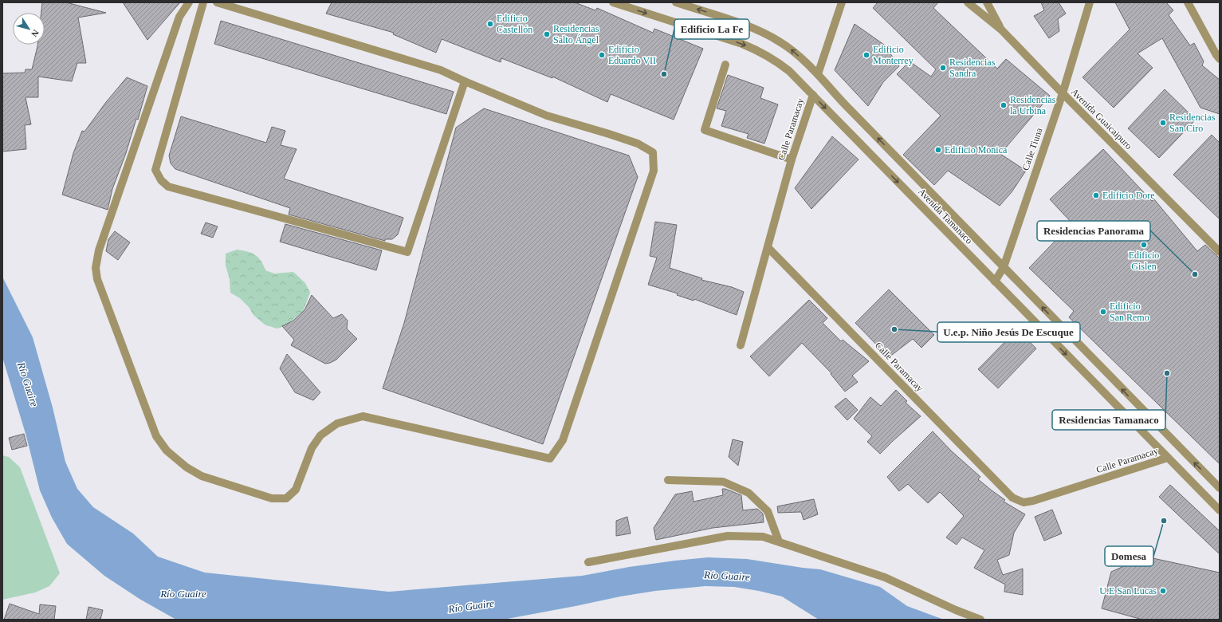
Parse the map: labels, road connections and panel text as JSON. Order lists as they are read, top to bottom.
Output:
{
  "streets": {
    "street": [
      "Avenida Guaicaipuro",
      "Calle Paramacay",
      "Calle Tiuna",
      "Avenida Tamanaco"
    ]
  },
  "crossings": [
    ["Avenida Guaicaipuro", "Calle Tiuna"],
    ["Calle Paramacay", "Avenida Tamanaco"],
    ["Calle Tiuna", "Avenida Tamanaco"]
  ],
  "water": ["Río Guaire"],
  "places": [
    "Edificio Castellón",
    "Residencias Salto Ángel",
    "Edificio Eduardo VII",
    "Edificio Monterrey",
    "Residencias Sandra",
    "Edificio La Fe",
    "Residencias la Urbina",
    "Residencias San Ciro",
    "Edificio Monica",
    "Edificio Dore",
    "Edificio Gislen",
    "Residencias Panorama",
    "Edificio San Remo",
    "U.e.p. Niño Jesús De Escuque",
    "Residencias Tamanaco",
    "Domesa",
    "U.E San Lucas"
  ],
  "north": "bottom right"
}
